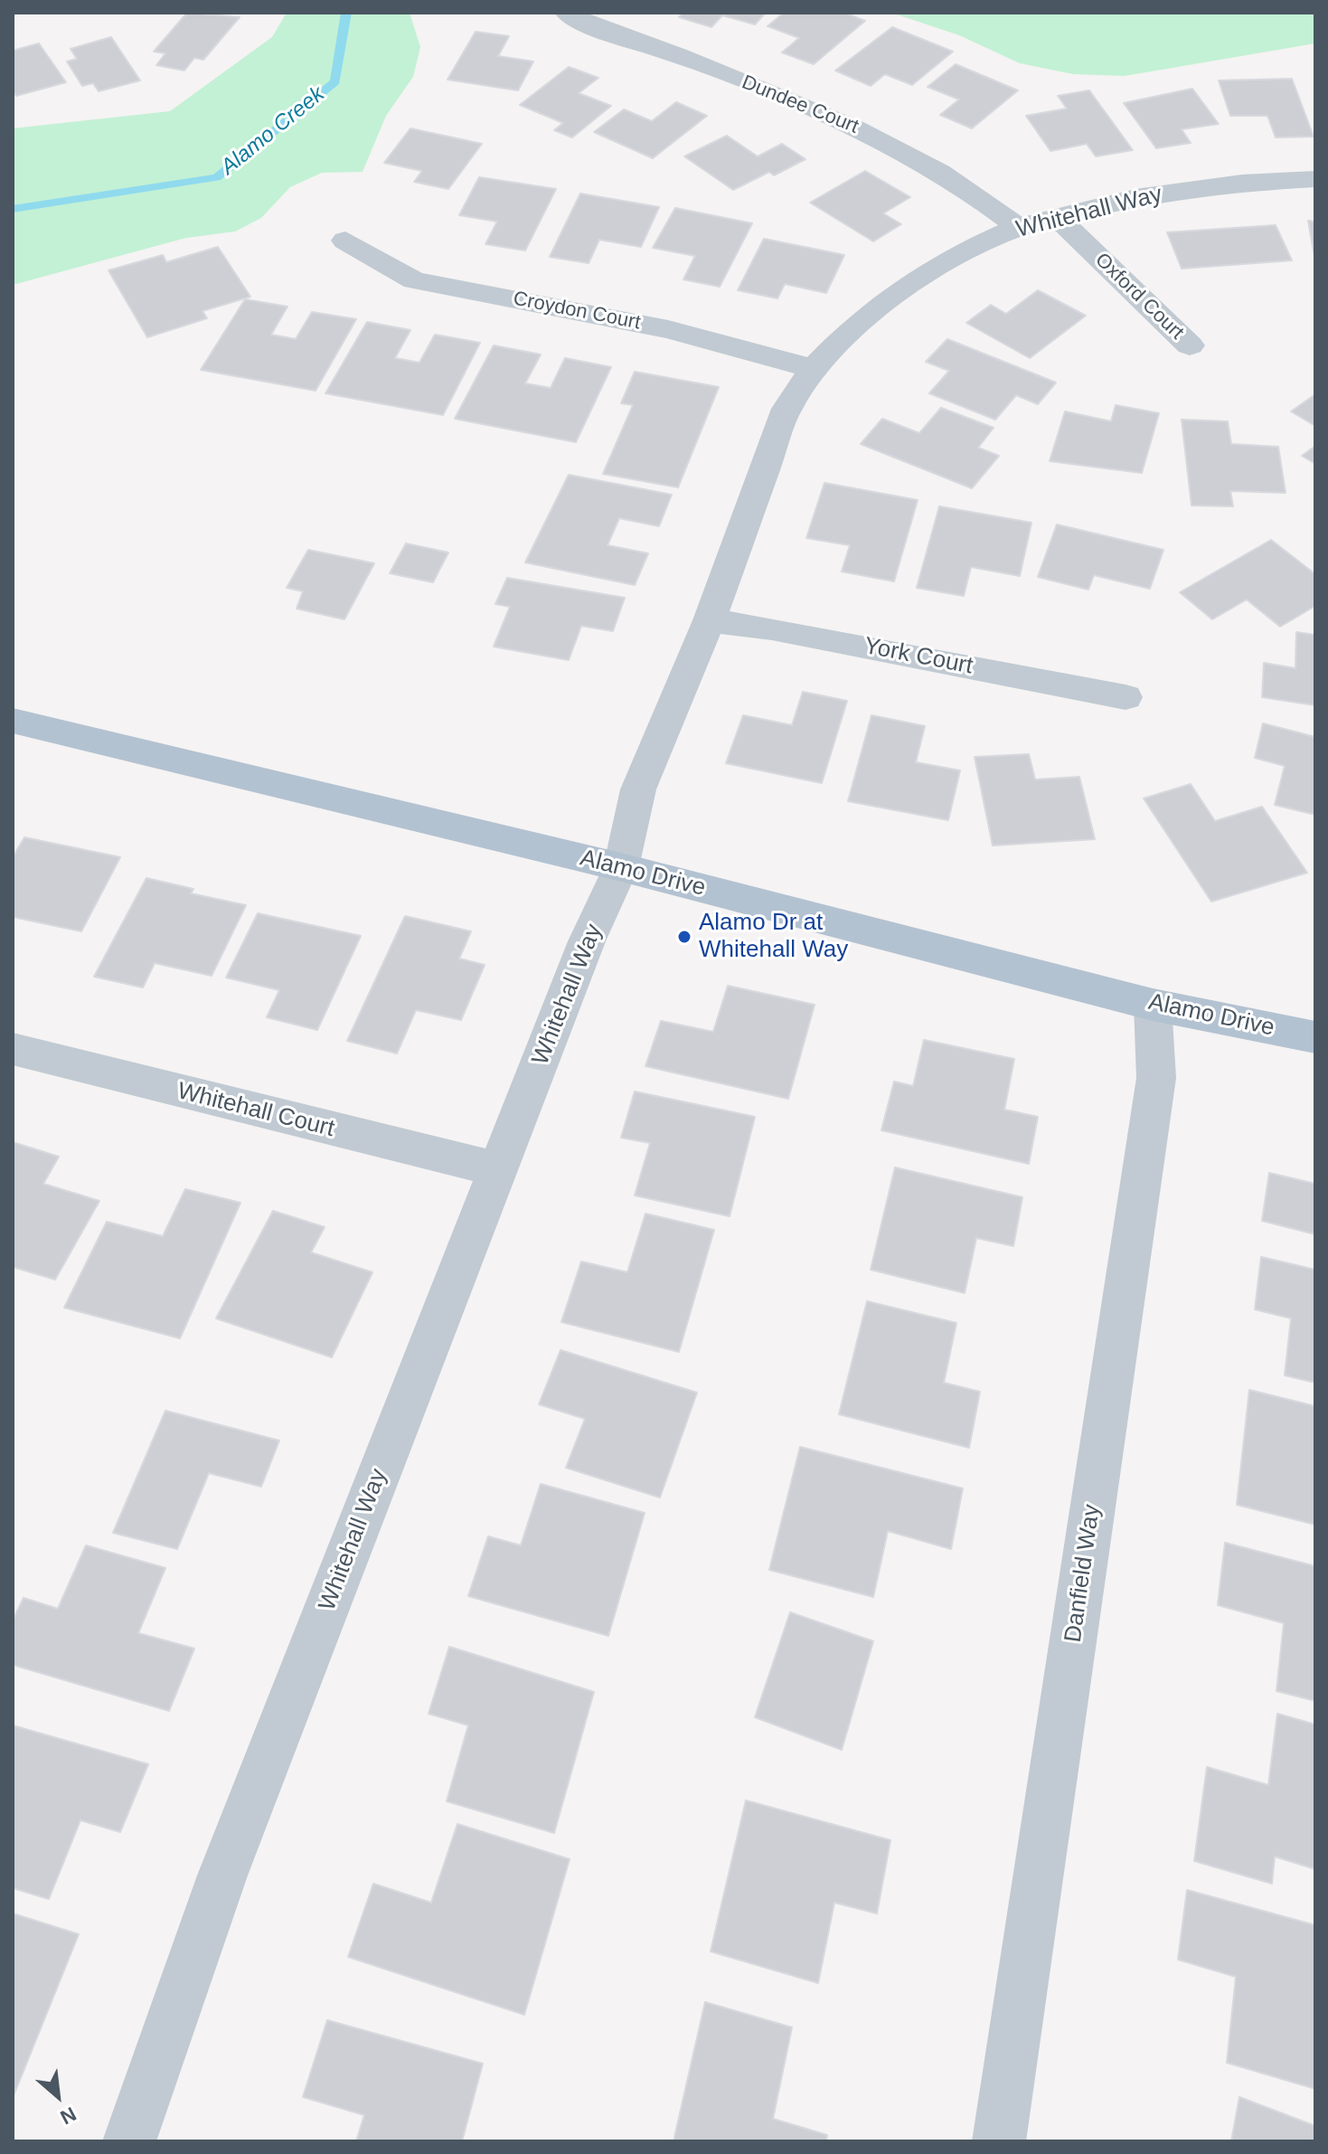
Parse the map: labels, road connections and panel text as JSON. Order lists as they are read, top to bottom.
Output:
{
  "streets": {
    "main road": ["Alamo Drive"],
    "street": [
      "Dundee Court",
      "Whitehall Way",
      "Oxford Court",
      "Croydon Court",
      "York Court",
      "Whitehall Court",
      "Danfield Way"
    ]
  },
  "crossings": [
    ["Dundee Court", "Whitehall Way"],
    ["Whitehall Way", "Oxford Court"],
    ["Whitehall Way", "Croydon Court"],
    ["Whitehall Way", "York Court"],
    ["Whitehall Way", "Alamo Drive"],
    ["Whitehall Way", "Whitehall Court"],
    ["Alamo Drive", "Danfield Way"]
  ],
  "water": ["Alamo Creek"],
  "places": ["Alamo Dr at Whitehall Way"],
  "north": "bottom right"
}
